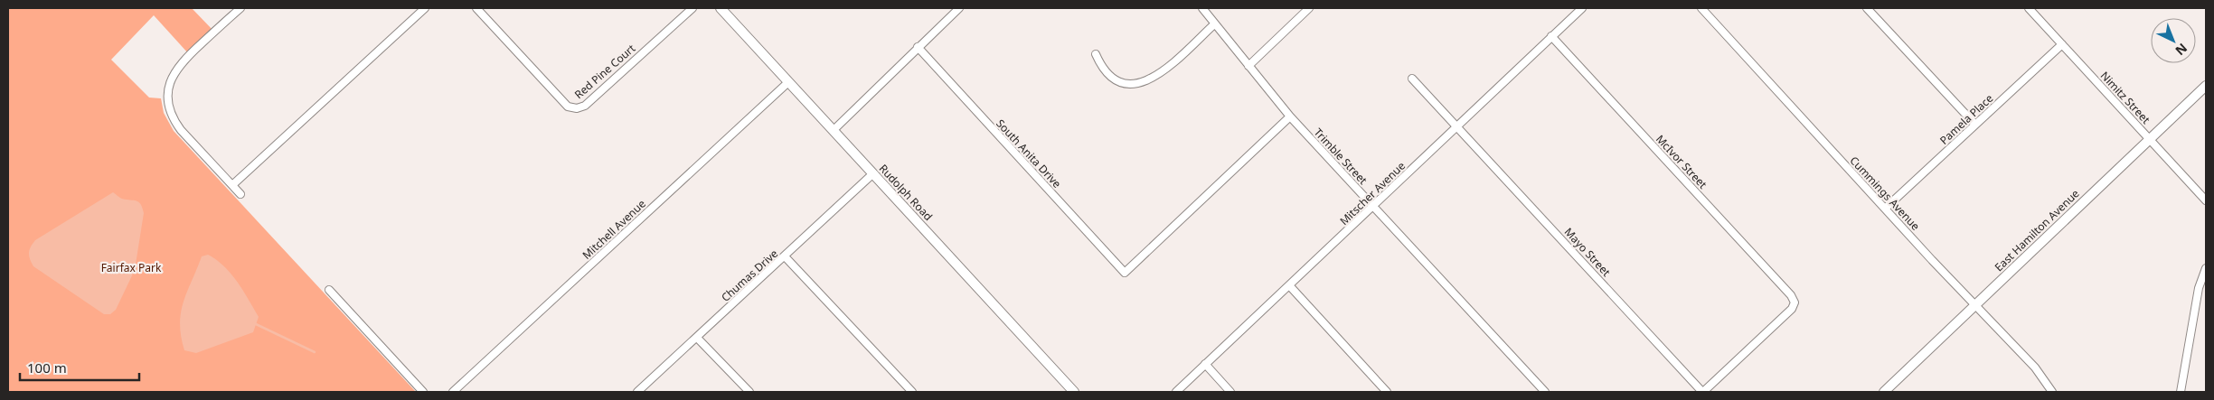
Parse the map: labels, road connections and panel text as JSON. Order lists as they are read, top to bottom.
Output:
{
  "streets": {
    "street": [
      "Red Pine Court",
      "Nimitz Street",
      "Pamela Place",
      "South Anita Drive",
      "Trimble Street",
      "McIvor Street",
      "Rudolph Road",
      "Mitscher Avenue",
      "Cummings Avenue",
      "Mitchell Avenue",
      "East Hamilton Avenue",
      "Mayo Street",
      "Chumas Drive"
    ]
  },
  "crossings": [
    ["Nimitz Street", "Pamela Place"],
    ["Nimitz Street", "East Hamilton Avenue"],
    ["Pamela Place", "Cummings Avenue"],
    ["South Anita Drive", "Trimble Street"],
    ["Trimble Street", "Mitscher Avenue"],
    ["McIvor Street", "Mitscher Avenue"],
    ["McIvor Street", "Mayo Street"],
    ["Rudolph Road", "Mitchell Avenue"],
    ["Rudolph Road", "Chumas Drive"],
    ["Mitscher Avenue", "Mayo Street"],
    ["Cummings Avenue", "East Hamilton Avenue"]
  ],
  "parks": ["Fairfax Park"],
  "scale_bar": "100 m",
  "north": "bottom right"
}
